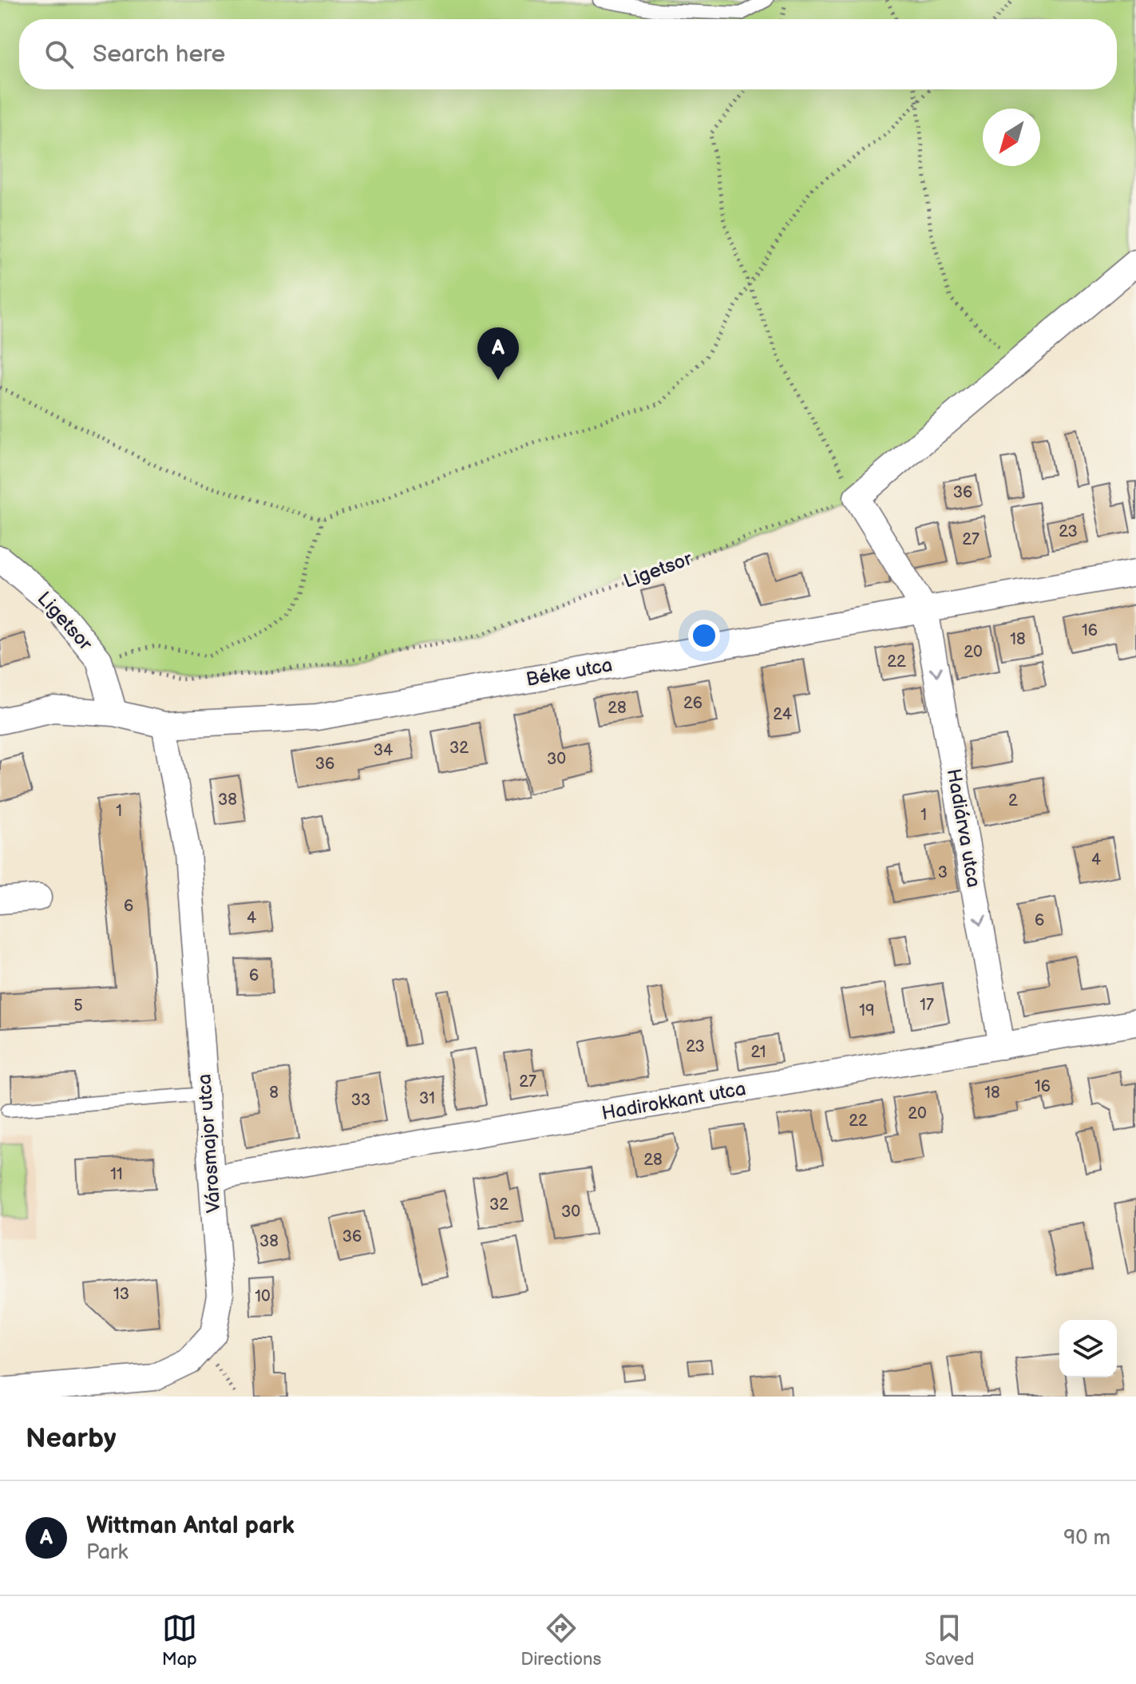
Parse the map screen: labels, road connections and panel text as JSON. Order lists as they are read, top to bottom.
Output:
{
  "streets": {
    "street": [
      "Ligetsor",
      "Béke utca",
      "Hadiárva utca",
      "Hadirokkant utca",
      "Városmajor utca"
    ]
  },
  "crossings": [
    ["Ligetsor", "Béke utca"],
    ["Béke utca", "Hadiárva utca"],
    ["Béke utca", "Városmajor utca"],
    ["Hadiárva utca", "Hadirokkant utca"],
    ["Hadirokkant utca", "Városmajor utca"]
  ],
  "one_way": ["Hadiárva utca"],
  "house_numbers": [
    "36",
    "23",
    "27",
    "16",
    "18",
    "20",
    "22",
    "26",
    "28",
    "24",
    "32",
    "34",
    "30",
    "36",
    "38",
    "2",
    "1",
    "1",
    "4",
    "3",
    "6",
    "4",
    "6",
    "6",
    "17",
    "5",
    "19",
    "23",
    "21",
    "27",
    "16",
    "8",
    "18",
    "31",
    "33",
    "20",
    "22",
    "28",
    "11",
    "32",
    "30",
    "36",
    "38",
    "13",
    "10"
  ],
  "north": "bottom left",
  "page": {
    "search": "Search here",
    "pins": "A",
    "heading": "Nearby",
    "list": [
      {
        "mark": "A",
        "name": "Wittman Antal park",
        "note": "Park",
        "value": "90 m"
      }
    ],
    "nav": ["Map", "Directions", "Saved"]
  }
}
